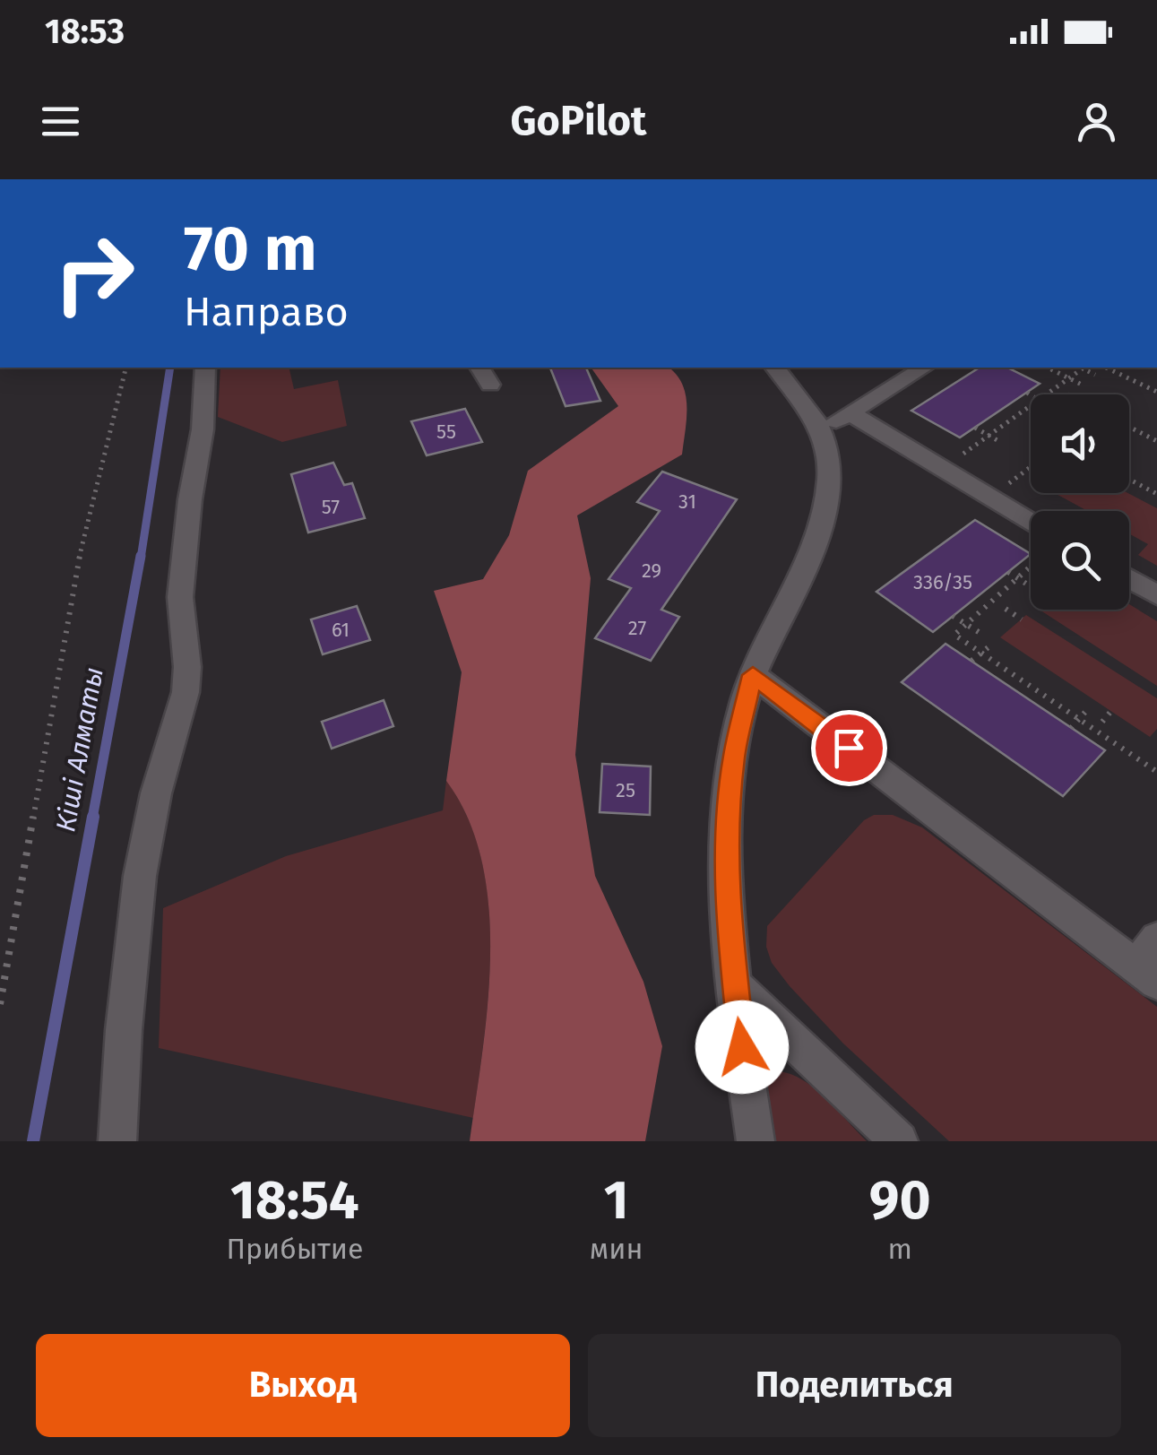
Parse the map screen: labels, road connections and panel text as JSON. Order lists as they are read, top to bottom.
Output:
{
  "water": ["Кіші Алматы"],
  "house_numbers": [
    "55",
    "31",
    "57",
    "29",
    "336/35",
    "27",
    "61",
    "25"
  ],
  "page": {
    "status": "18:53",
    "header": "GoPilot",
    "turn": ["70 m", "Направо"],
    "eta": [
      "18:54",
      "Прибытие",
      "1",
      "мин",
      "90",
      "m"
    ],
    "buttons": ["Выход", "Поделиться"]
  }
}
